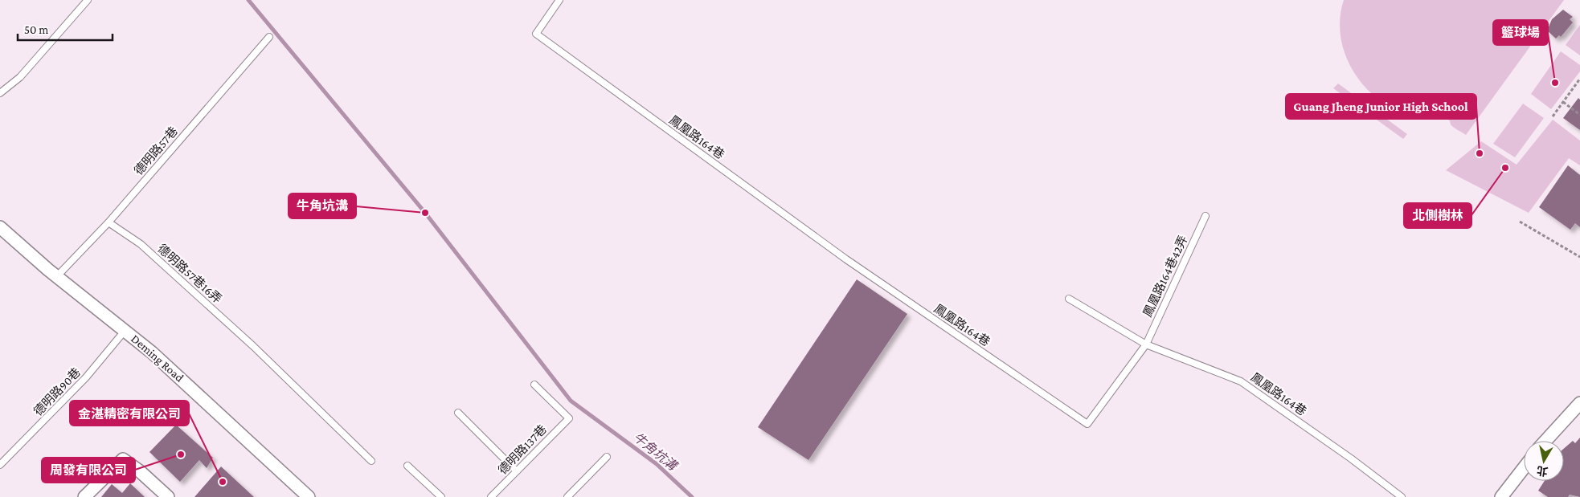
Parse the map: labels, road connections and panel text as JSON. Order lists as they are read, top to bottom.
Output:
{
  "streets": {
    "street": ["Deming Road"],
    "lane": [
      "鳳凰路164巷",
      "德明路57巷",
      "德明路57巷16弄",
      "鳳凰路164巷42弄",
      "德明路90巷",
      "德明路137巷"
    ]
  },
  "crossings": [
    ["鳳凰路164巷", "鳳凰路164巷42弄"],
    ["德明路57巷", "德明路57巷16弄"],
    ["德明路57巷", "Deming Road"],
    ["Deming Road", "德明路90巷"]
  ],
  "water": ["牛角坑溝"],
  "places": [
    "籃球場",
    "Guang Jheng Junior High School",
    "北側樹林",
    "牛角坑溝",
    "周發有限公司",
    "金湛精密有限公司"
  ],
  "scale_bar": "50 m",
  "north": "bottom"
}
